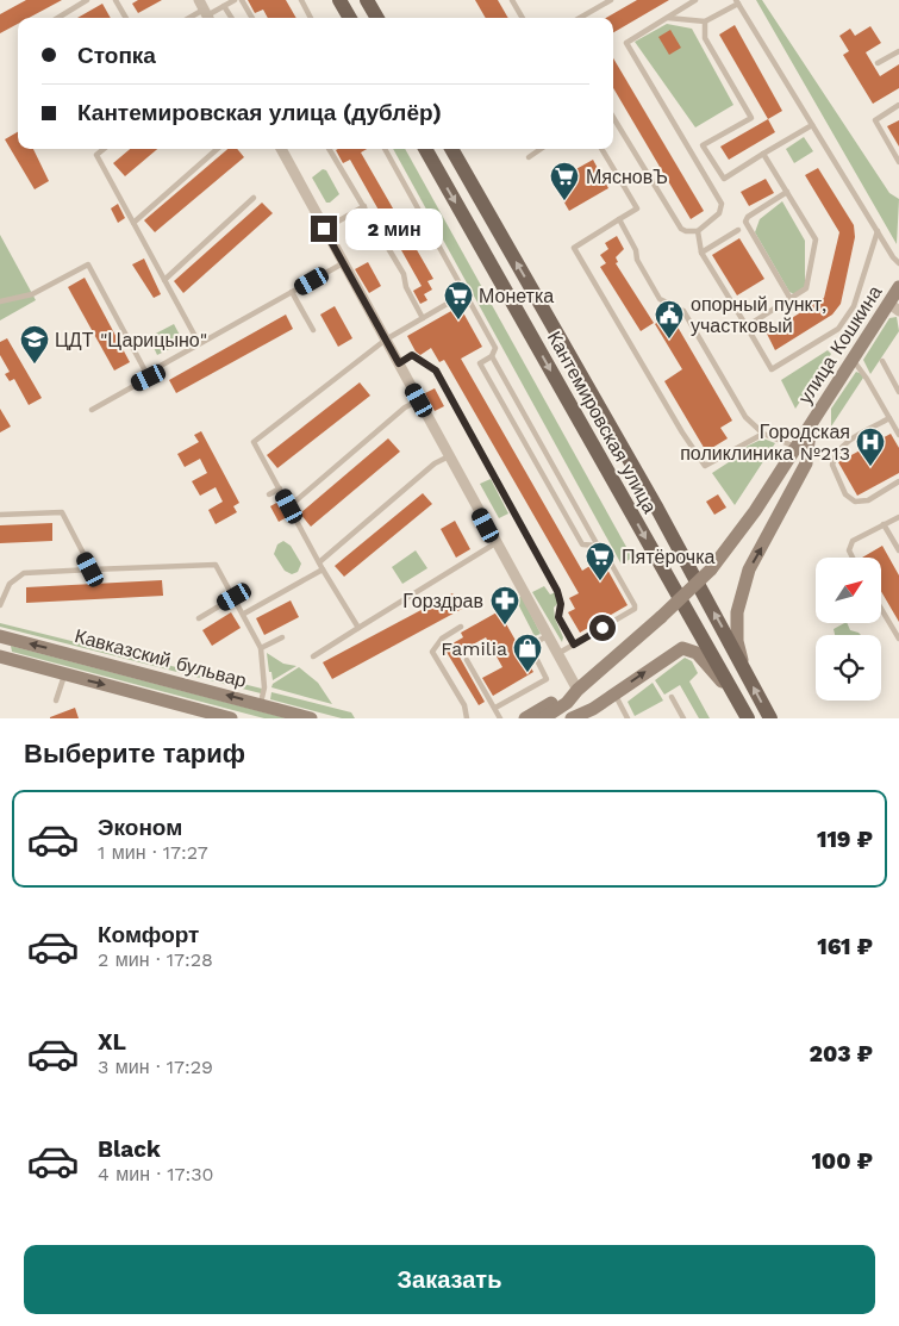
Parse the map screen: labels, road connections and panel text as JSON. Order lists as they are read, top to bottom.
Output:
{
  "streets": {
    "main road": ["улица Кошкина", "Кантемировская улица", "Кавказский бульвар"]
  },
  "places": {
    "supermarket": ["МясновЪ", "Монетка", "Пятёрочка"],
    "public building": ["опорный пункт, участковый"],
    "school or university": ["ЦДТ \"Царицыно\""],
    "hospital": ["Городская поликлиника №213"],
    "pharmacy": ["Горздрав"],
    "shop": ["Familia"]
  },
  "north": "top right",
  "page": {
    "banner": ["Стопка", "Кантемировская улица (дублёр)"],
    "bubble": "2 мин",
    "heading": "Выберите тариф",
    "list": [
      {
        "name": "Эконом",
        "note": "1 мин · 17:27",
        "value": "119 ₽"
      },
      {
        "name": "Комфорт",
        "note": "2 мин · 17:28",
        "value": "161 ₽"
      },
      {
        "name": "XL",
        "note": "3 мин · 17:29",
        "value": "203 ₽"
      },
      {
        "name": "Black",
        "note": "4 мин · 17:30",
        "value": "100 ₽"
      }
    ],
    "buttons": "Заказать"
  }
}
